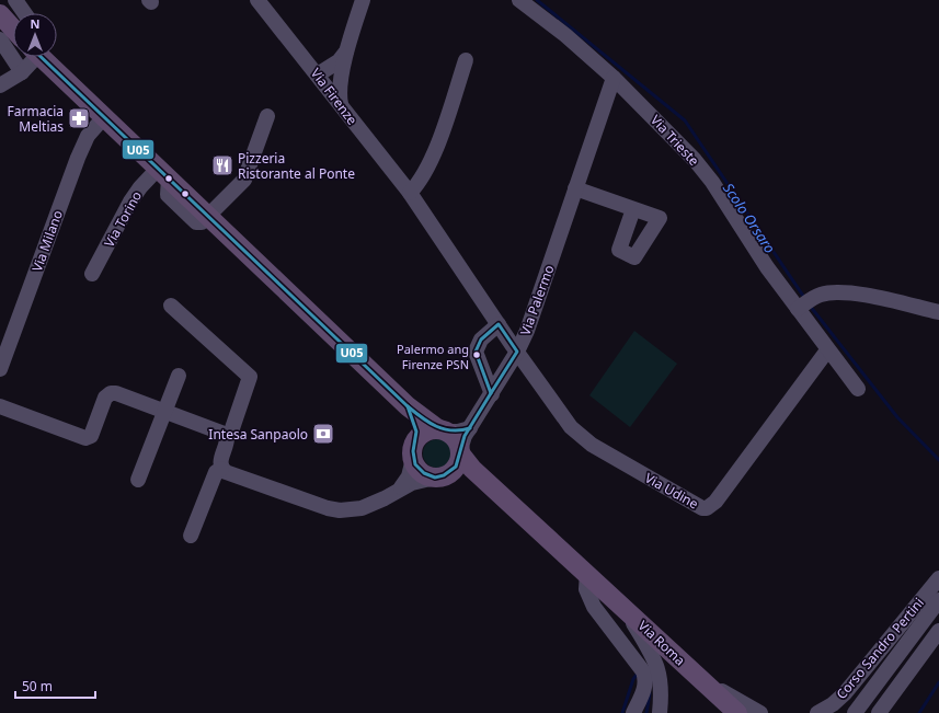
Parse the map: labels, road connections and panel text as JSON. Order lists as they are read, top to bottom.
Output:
{
  "streets": {
    "main road": ["Via Roma"],
    "street": [
      "Via Firenze",
      "Via Trieste",
      "Via Torino",
      "Via Milano",
      "Via Palermo",
      "Via Udine",
      "Corso Sandro Pertini"
    ]
  },
  "crossings": [
    ["Via Firenze", "Via Palermo"],
    ["Via Firenze", "Via Udine"],
    ["Via Trieste", "Via Palermo"],
    ["Via Trieste", "Via Udine"],
    ["Via Palermo", "Via Udine"],
    ["Via Palermo", "Via Roma"]
  ],
  "water": ["Scolo Orsaro"],
  "places": {
    "pharmacy": ["Farmacia Meltias"],
    "restaurant": ["Pizzeria Ristorante al Ponte"],
    "other": ["Palermo ang Firenze PSN"],
    "bank": ["Intesa Sanpaolo"]
  },
  "lines": ["transit line U05"],
  "scale_bar": "50 m",
  "north": "top"
}
